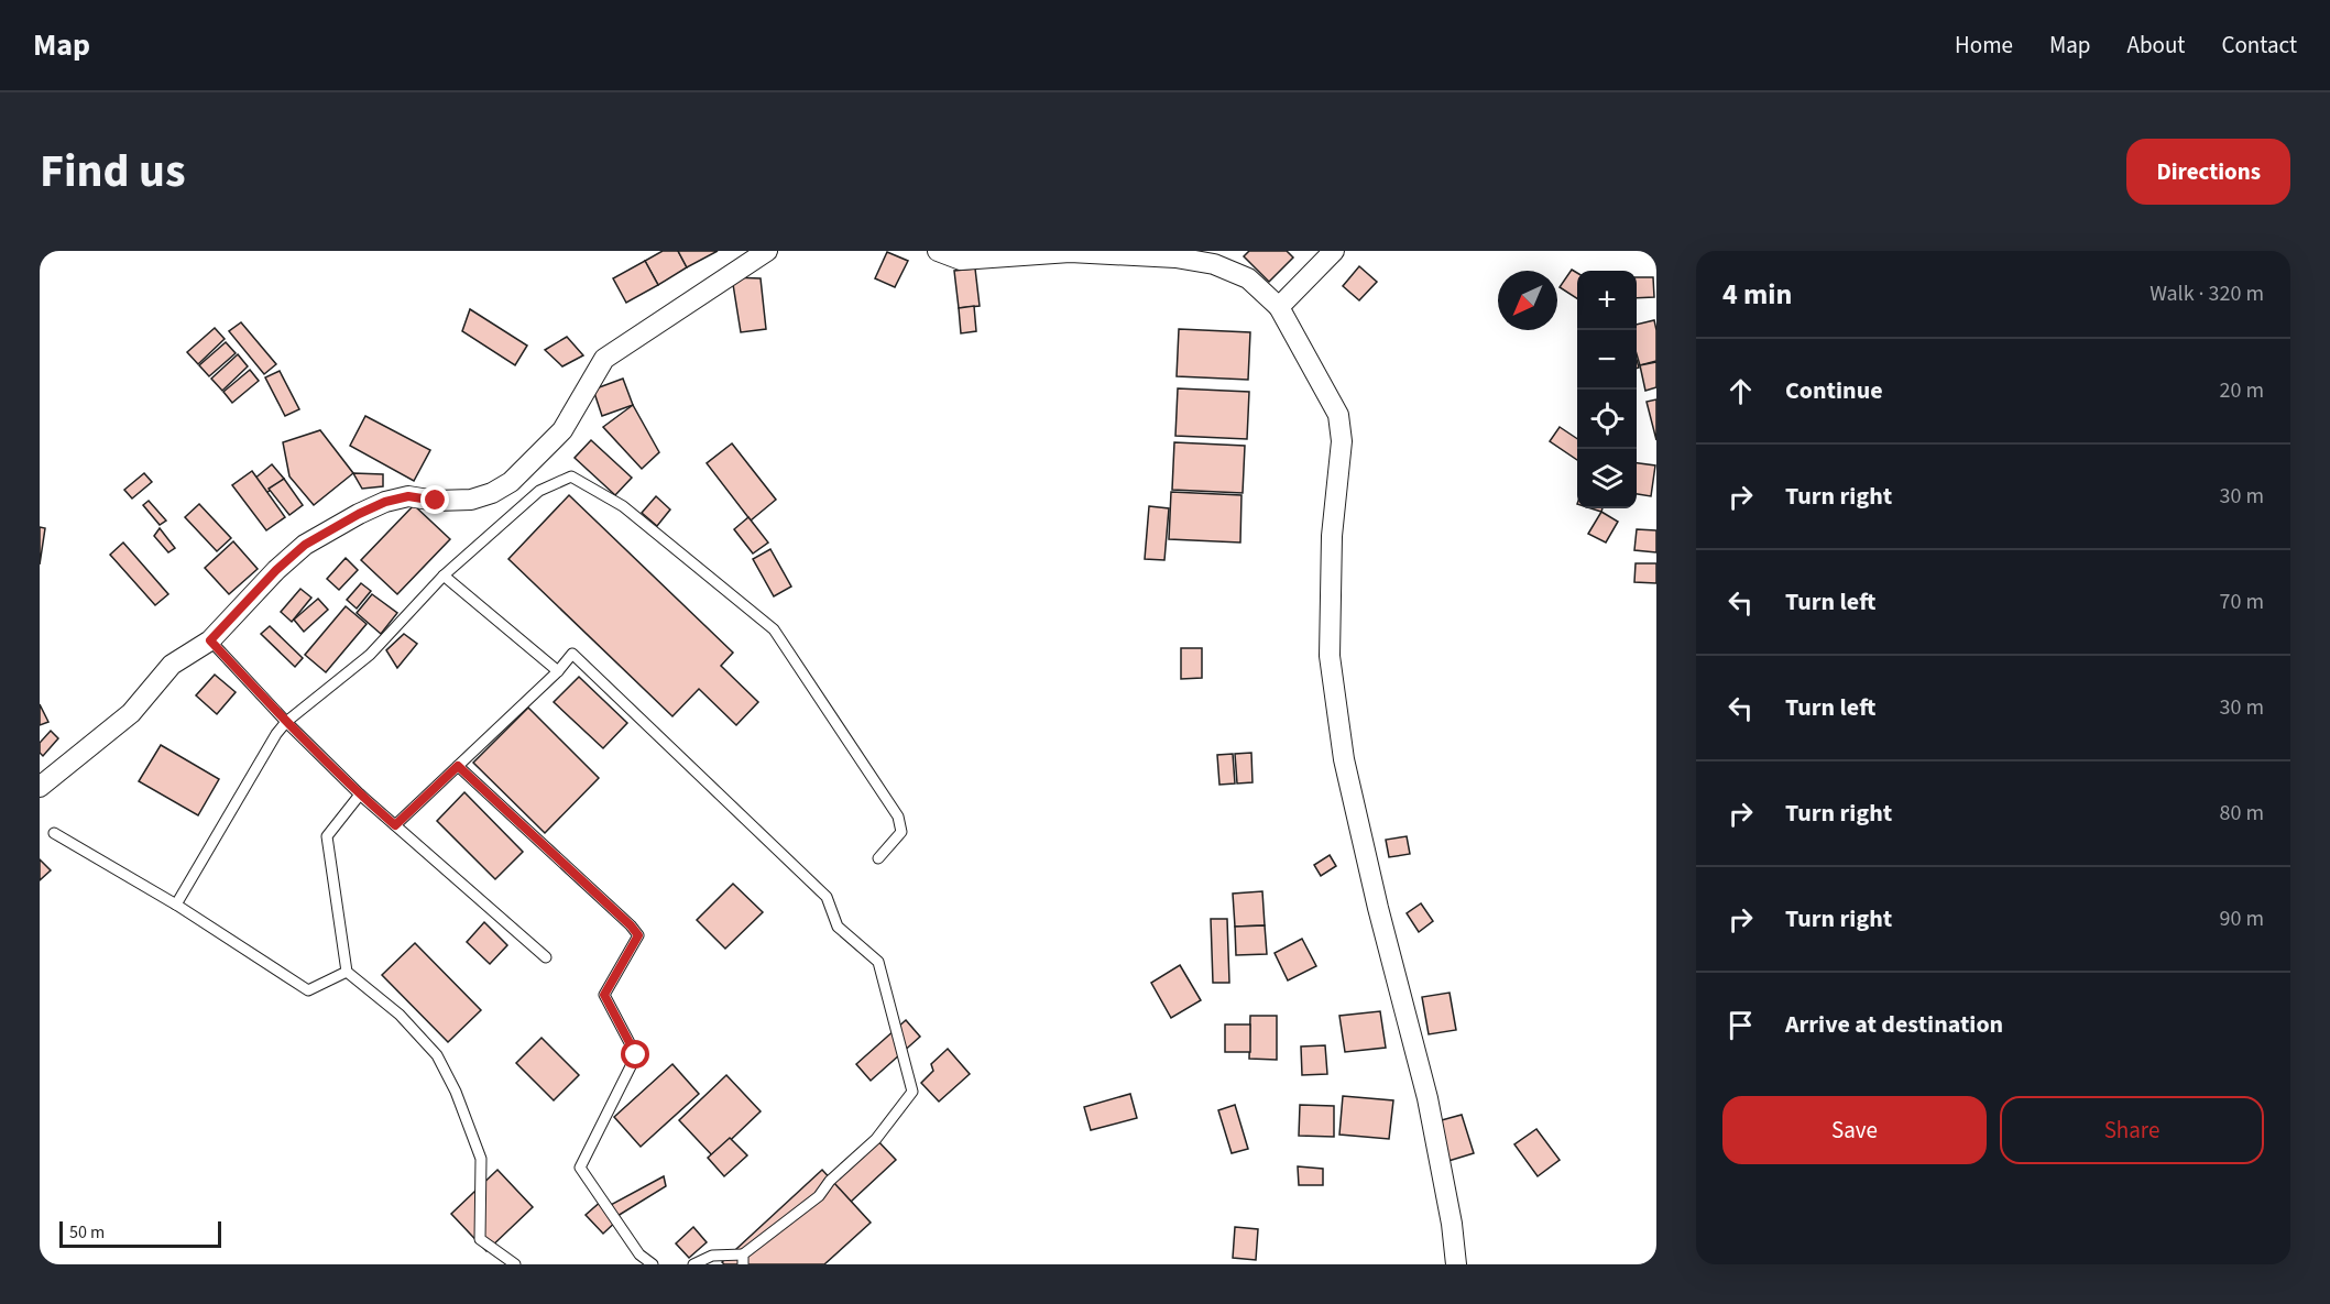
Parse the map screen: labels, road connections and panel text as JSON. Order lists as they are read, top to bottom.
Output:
{
  "scale_bar": "50 m",
  "north": "bottom left",
  "page": {
    "header": "Map",
    "nav": [
      "Home",
      "Map",
      "About",
      "Contact"
    ],
    "title": "Find us",
    "buttons": [
      "Directions",
      ["Save", "Share"]
    ],
    "heading": ["4 min", "Walk · 320 m"],
    "map_buttons": ["+", "−"],
    "list": [
      ["Continue", "20 m"],
      ["Turn right", "30 m"],
      ["Turn left", "70 m"],
      ["Turn left", "30 m"],
      ["Turn right", "80 m"],
      ["Turn right", "90 m"],
      "Arrive at destination"
    ],
    "scale": "50 m"
  }
}
